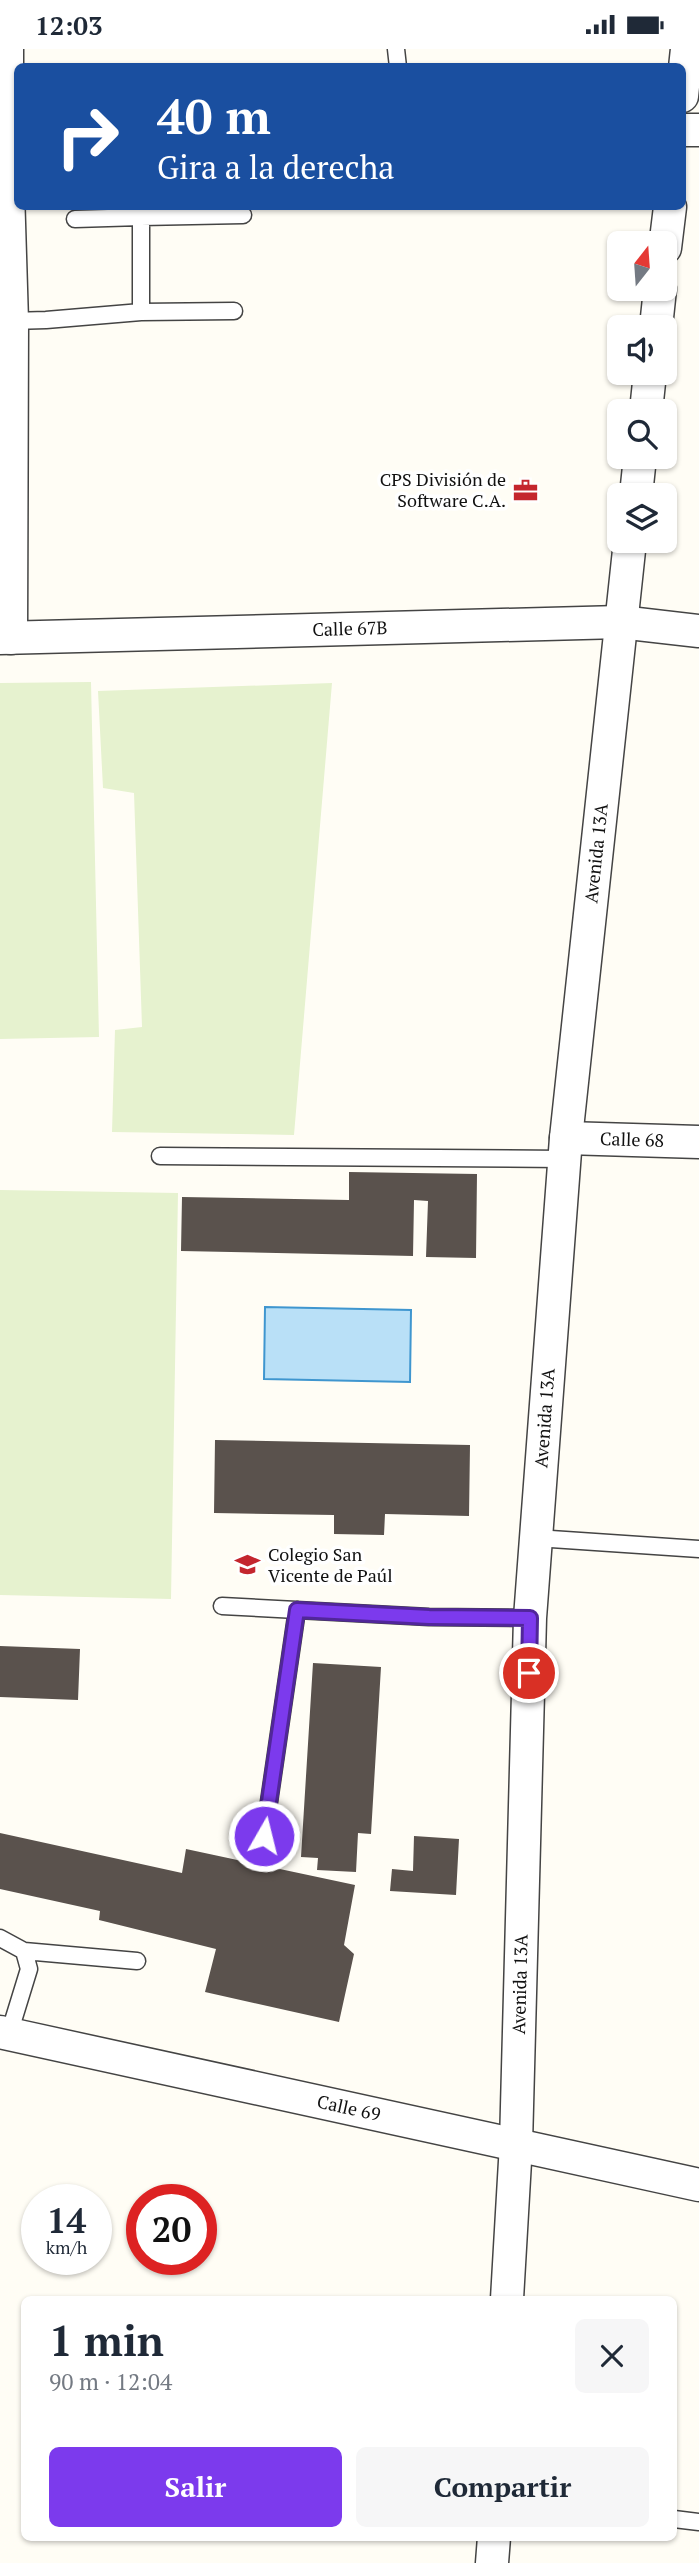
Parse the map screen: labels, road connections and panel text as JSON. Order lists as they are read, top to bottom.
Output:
{
  "streets": {
    "street": [
      "Calle 67B",
      "Avenida 13A",
      "Calle 68",
      "Calle 69"
    ]
  },
  "crossings": [
    ["Calle 67B", "Avenida 13A"],
    ["Avenida 13A", "Calle 68"],
    ["Avenida 13A", "Calle 69"]
  ],
  "places": {
    "office": ["CPS División de Software C.A."],
    "school or university": ["Colegio San Vicente de Paúl"]
  },
  "north": "top",
  "page": {
    "status": "12:03",
    "turn": ["40 m", "Gira a la derecha"],
    "speed": "14 km/h",
    "limit": "20",
    "heading": ["1 min", "90 m · 12:04"],
    "buttons": ["Salir", "Compartir"]
  }
}
